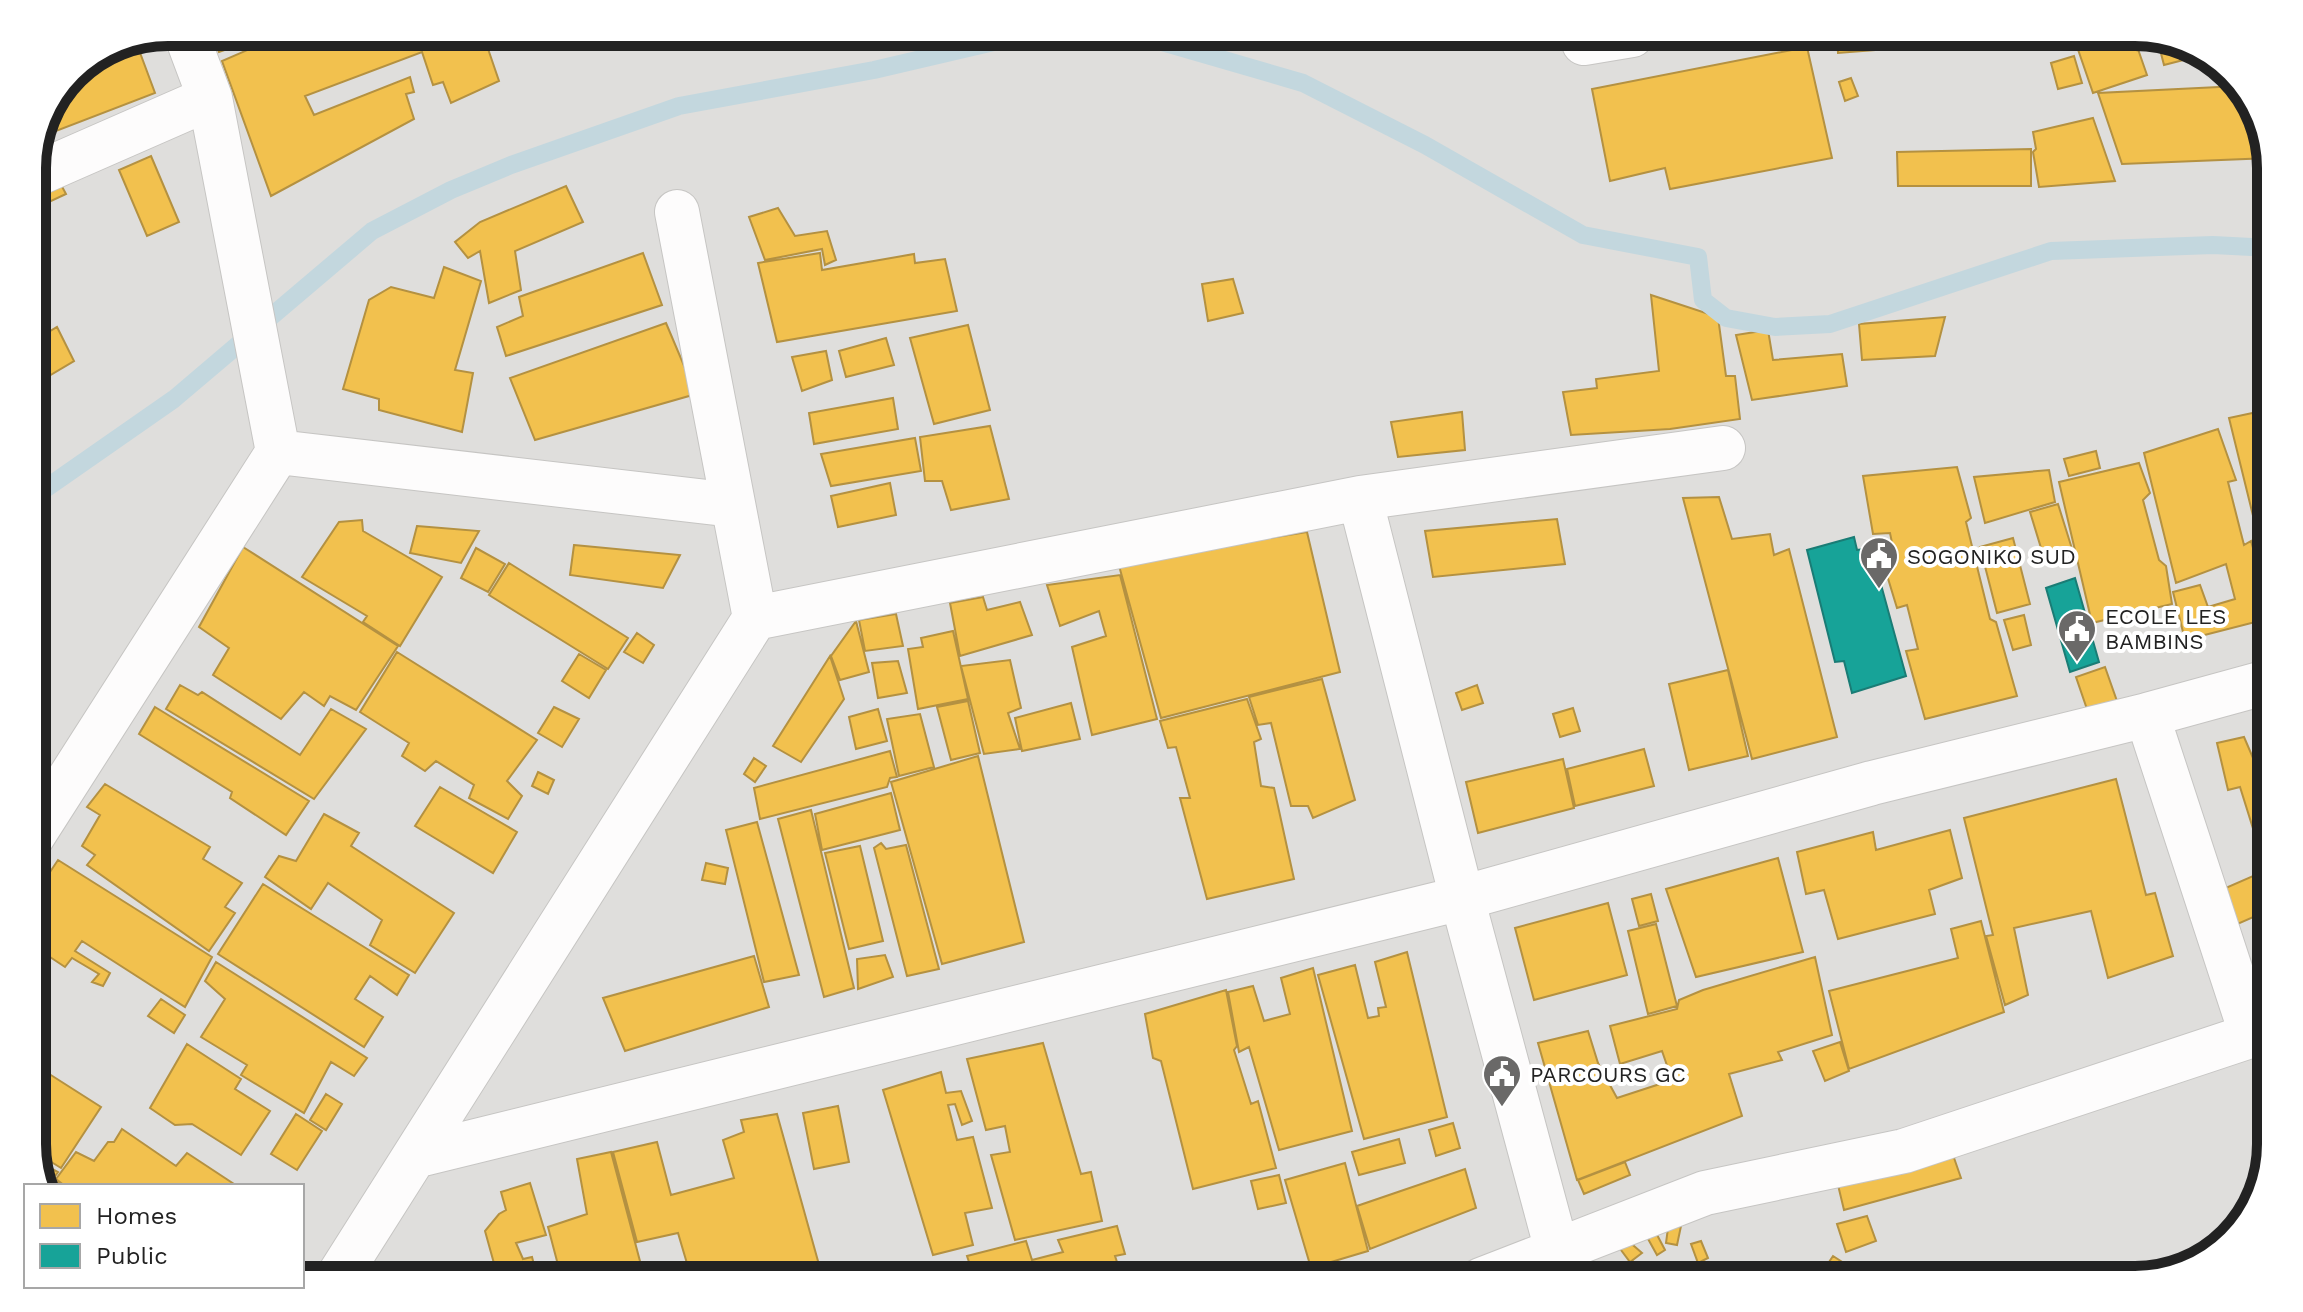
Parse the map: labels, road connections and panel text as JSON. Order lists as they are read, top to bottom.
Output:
{
  "places": {
    "public building": ["SOGONIKO SUD", "ECOLE LES BAMBINS", "PARCOURS GC"]
  },
  "legend": ["Homes", "Public"]
}
